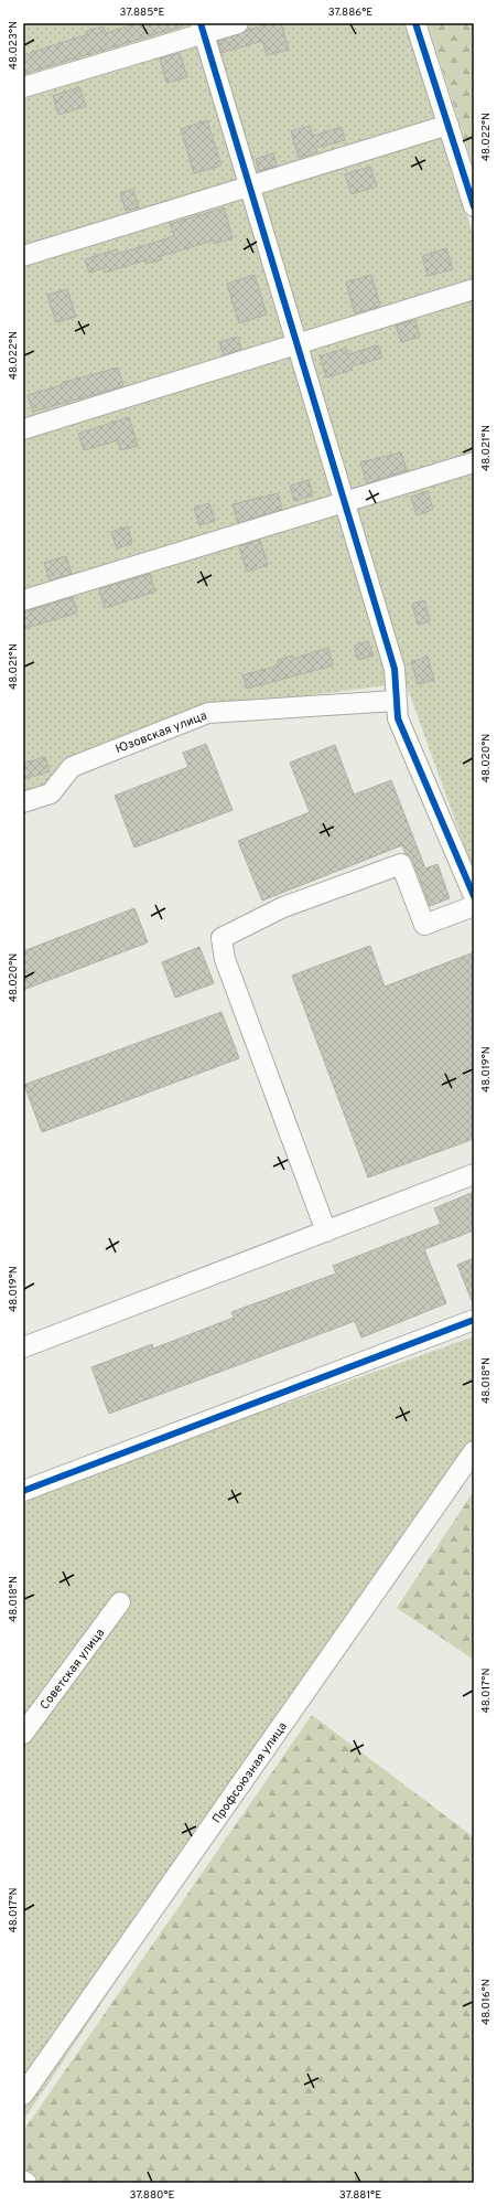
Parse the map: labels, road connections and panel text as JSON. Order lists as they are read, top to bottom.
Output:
{
  "streets": {
    "street": ["Юзовская улица", "Советская улица", "Профсоюзная улица"]
  },
  "coordinates": [
    "37.885°E",
    "37.886°E",
    "48.023°N",
    "48.022°N",
    "48.021°N",
    "48.020°N",
    "48.019°N",
    "48.018°N",
    "48.017°N",
    "48.016°N",
    "37.880°E",
    "37.881°E"
  ]
}
